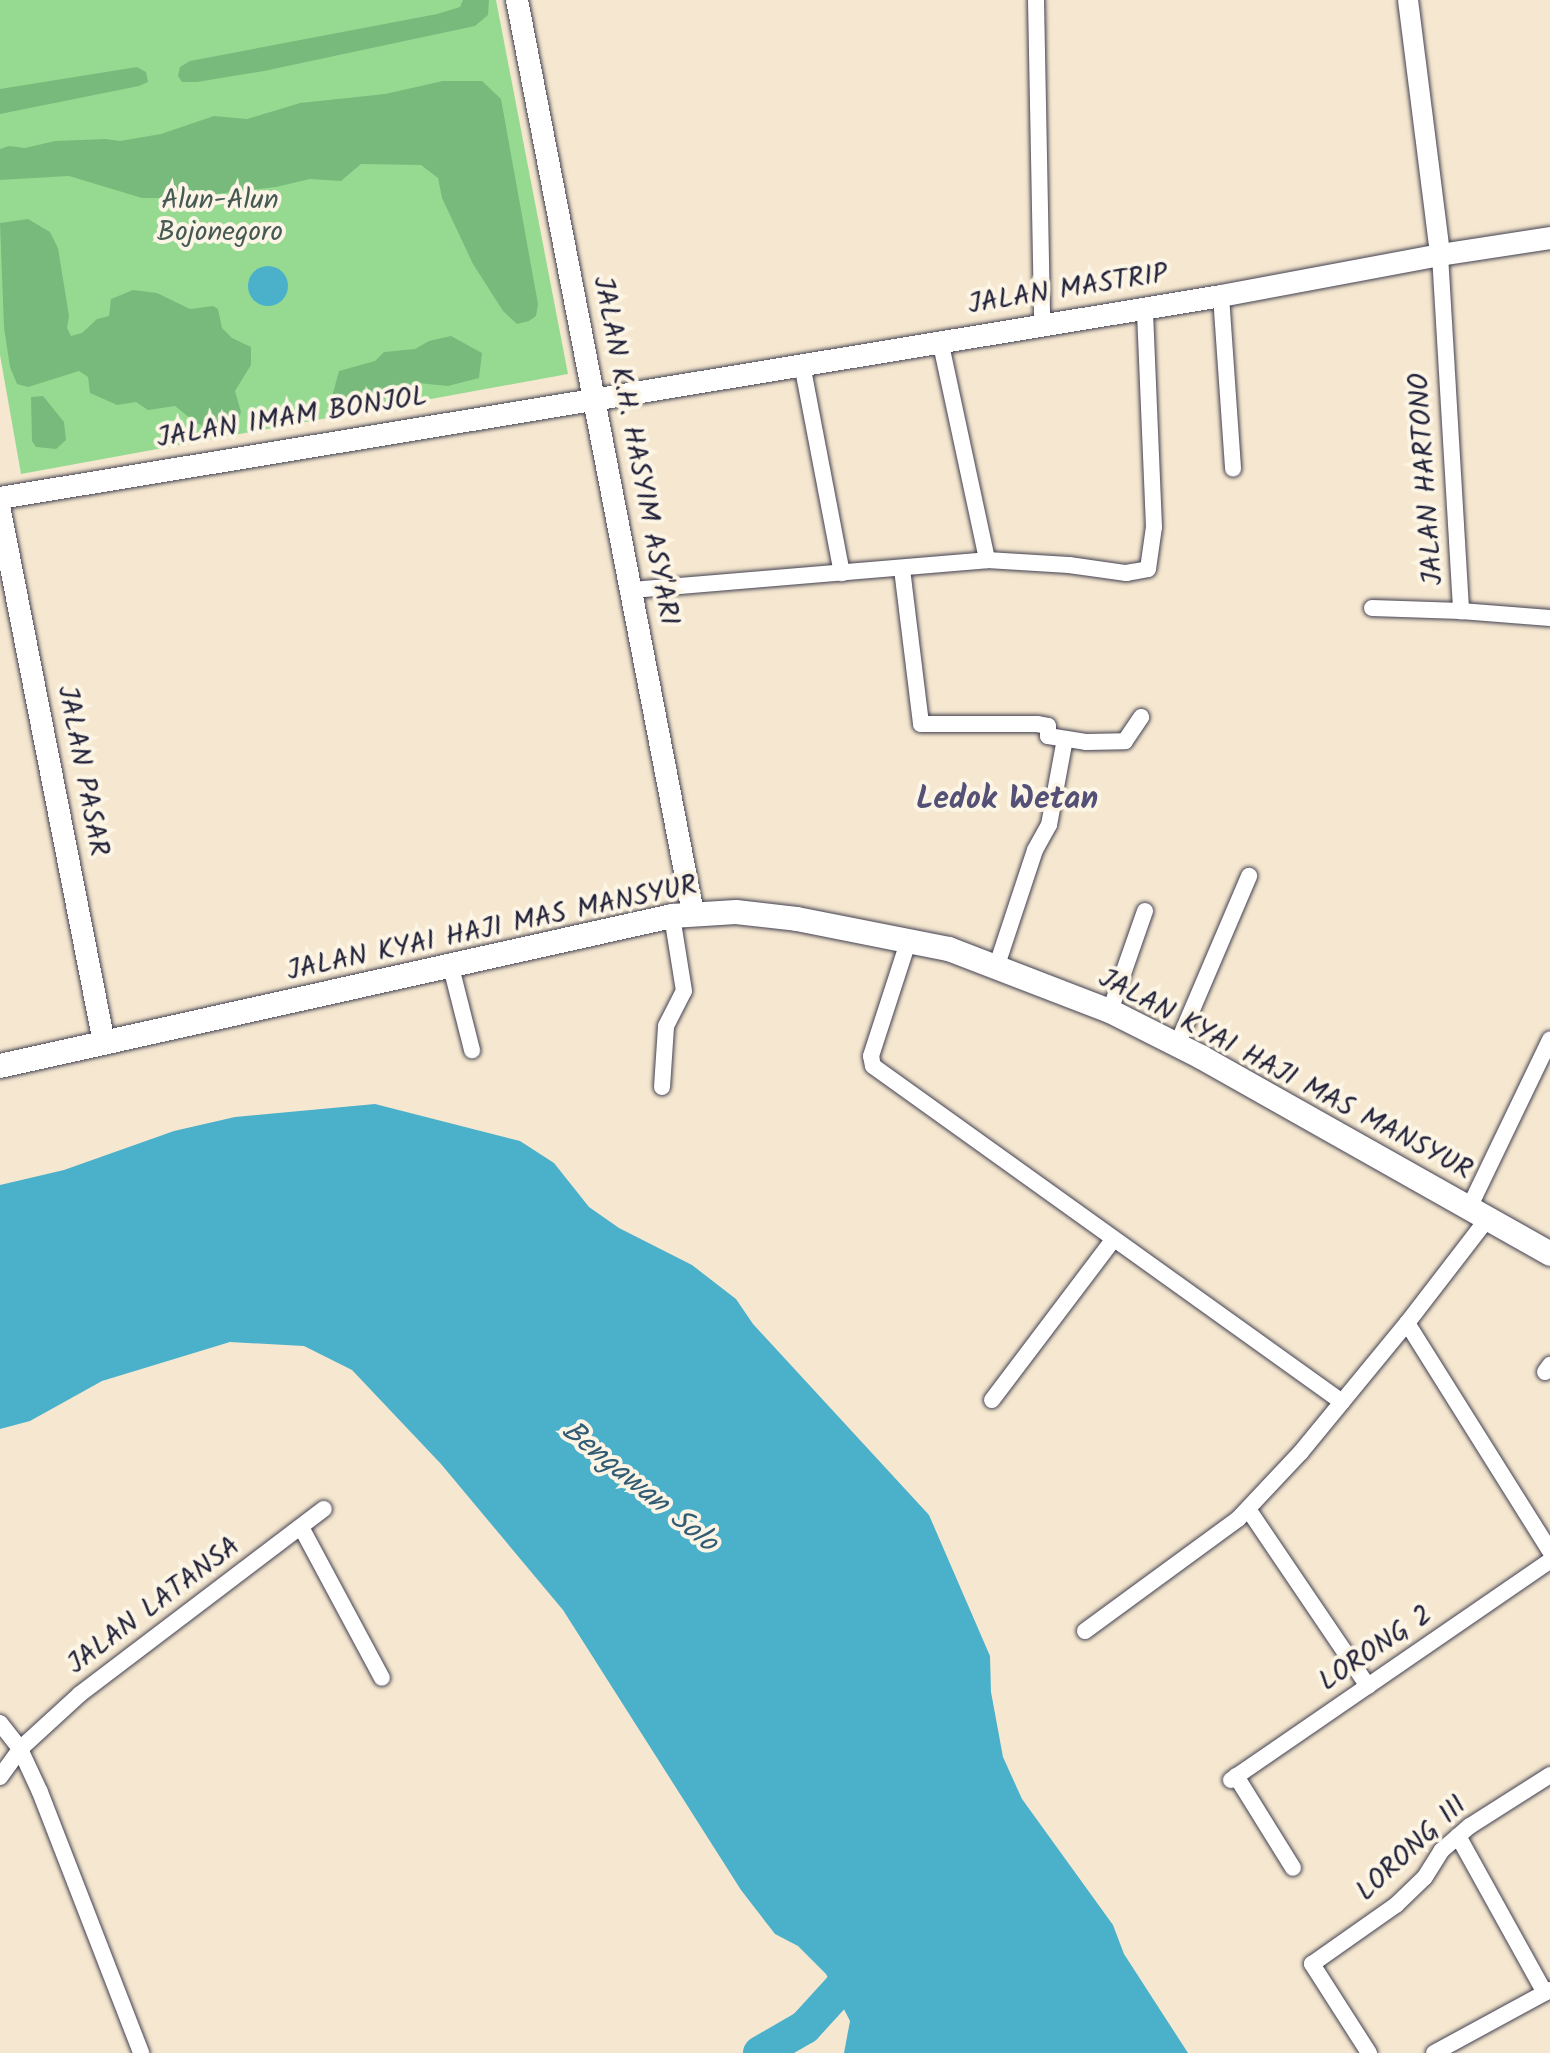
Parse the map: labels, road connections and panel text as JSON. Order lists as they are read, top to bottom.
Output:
{
  "streets": {
    "main road": [
      "JALAN MASTRIP",
      "JALAN IMAM BONJOL",
      "JALAN K.H. HASYIM ASY'ARI",
      "JALAN PASAR",
      "JALAN KYAI HAJI MAS MANSYUR"
    ],
    "street": [
      "JALAN HARTONO",
      "JALAN LATANSA",
      "LORONG 2",
      "LORONG III"
    ]
  },
  "crossings": [
    ["JALAN MASTRIP", "JALAN IMAM BONJOL"],
    ["JALAN MASTRIP", "JALAN K.H. HASYIM ASY'ARI"],
    ["JALAN MASTRIP", "JALAN HARTONO"],
    ["JALAN IMAM BONJOL", "JALAN K.H. HASYIM ASY'ARI"],
    ["JALAN K.H. HASYIM ASY'ARI", "JALAN KYAI HAJI MAS MANSYUR"],
    ["JALAN PASAR", "JALAN KYAI HAJI MAS MANSYUR"]
  ],
  "districts": ["Ledok Wetan"],
  "water": ["Bengawan Solo"],
  "parks": ["Alun-Alun Bojonegoro"]
}
